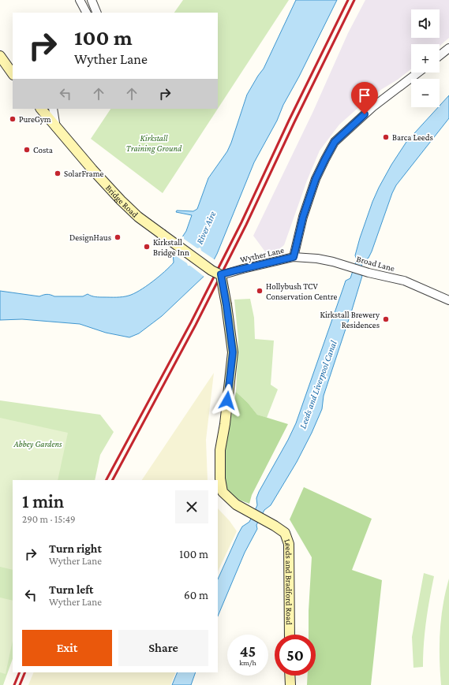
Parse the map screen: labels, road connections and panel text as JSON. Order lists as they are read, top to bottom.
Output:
{
  "streets": {
    "main road": ["Bridge Road", "Leeds and Bradford Road"],
    "street": ["Wyther Lane", "Broad Lane"]
  },
  "crossings": [
    ["Bridge Road", "Wyther Lane"],
    ["Bridge Road", "Leeds and Bradford Road"],
    ["Wyther Lane", "Broad Lane"],
    ["Wyther Lane", "Leeds and Bradford Road"]
  ],
  "water": ["River Aire", "Leeds and Liverpool Canal"],
  "parks": ["Kirkstall Training Ground", "Abbey Gardens"],
  "places": [
    "PureGym",
    "Barca Leeds",
    "Costa",
    "SolarFrame",
    "DesignHaus",
    "Kirkstall Bridge Inn",
    "Hollybush TCV Conservation Centre",
    "Kirkstall Brewery Residences"
  ],
  "page": {
    "map_buttons": ["+", "−"],
    "turn": ["100 m", "Wyther Lane"],
    "heading": ["1 min", "290 m · 15:49"],
    "list": [
      {
        "name": "Turn right",
        "note": "Wyther Lane",
        "value": "100 m"
      },
      {
        "name": "Turn left",
        "note": "Wyther Lane",
        "value": "60 m"
      }
    ],
    "buttons": ["Exit", "Share"],
    "speed": "45 km/h",
    "limit": "50"
  }
}
